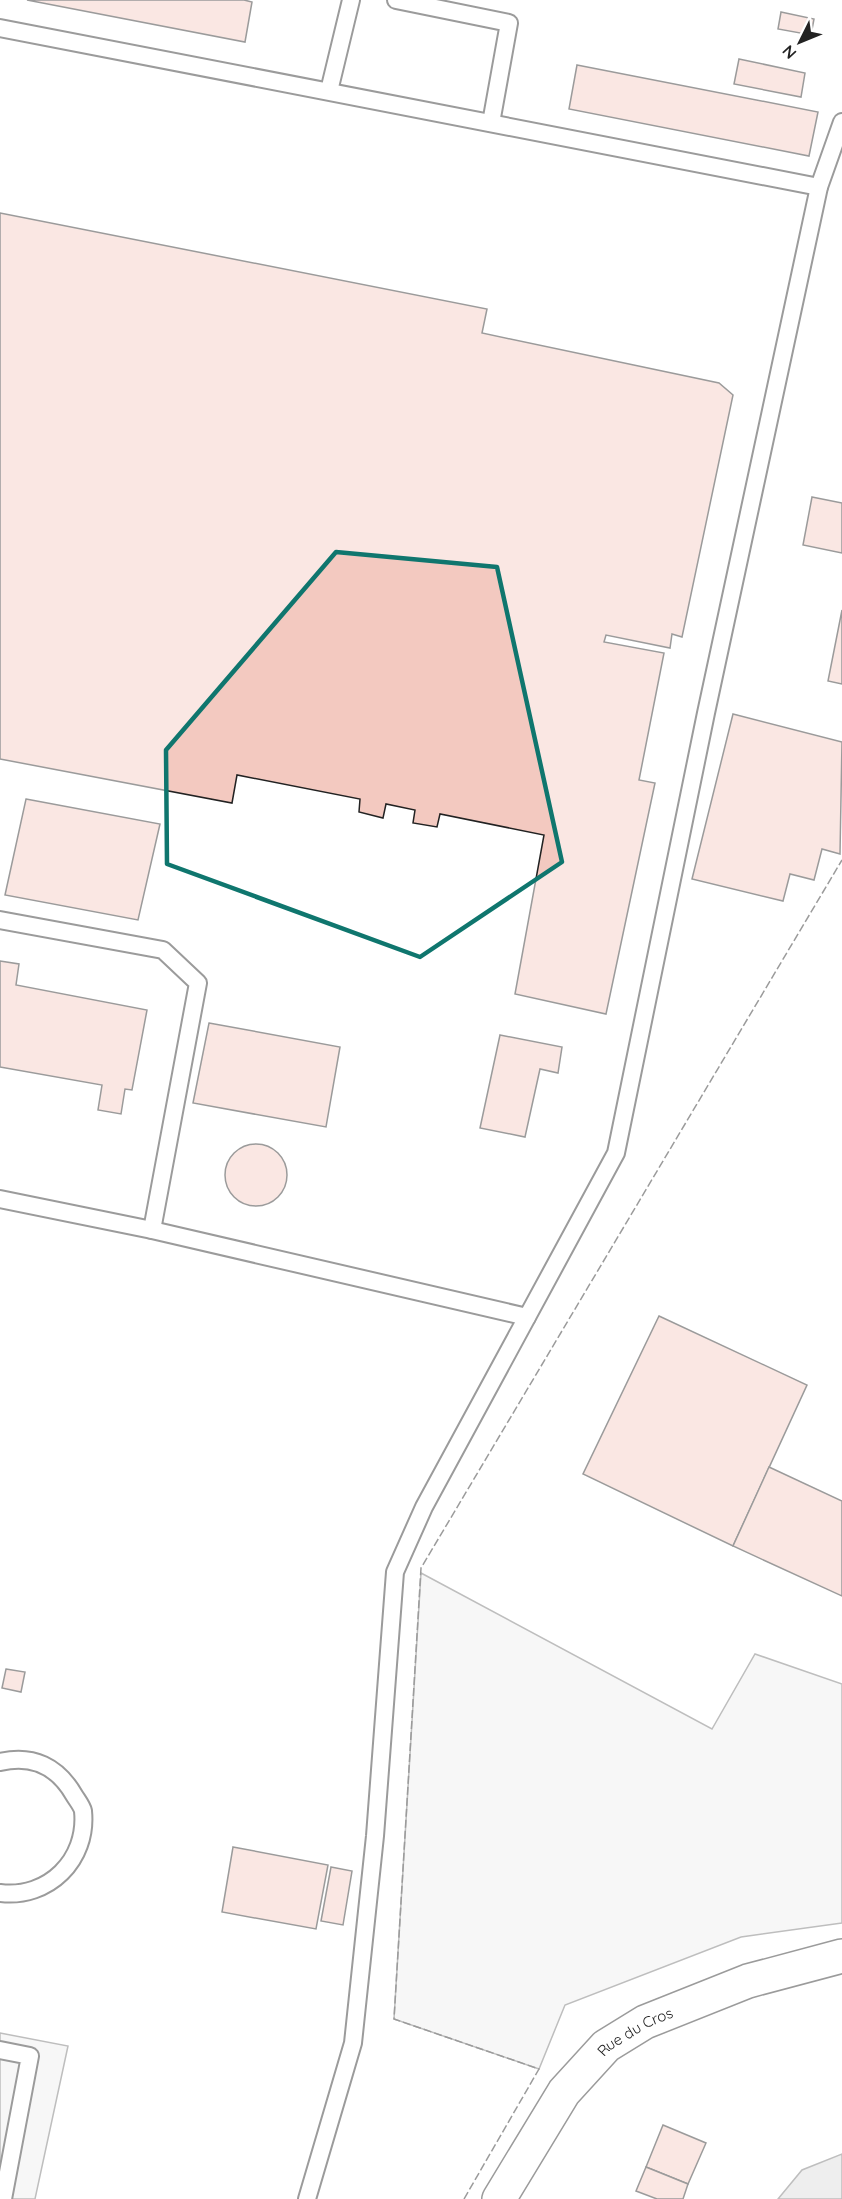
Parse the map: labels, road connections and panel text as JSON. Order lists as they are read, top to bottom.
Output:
{
  "streets": {
    "street": ["Rue du Cros"]
  },
  "north": "bottom left"
}
